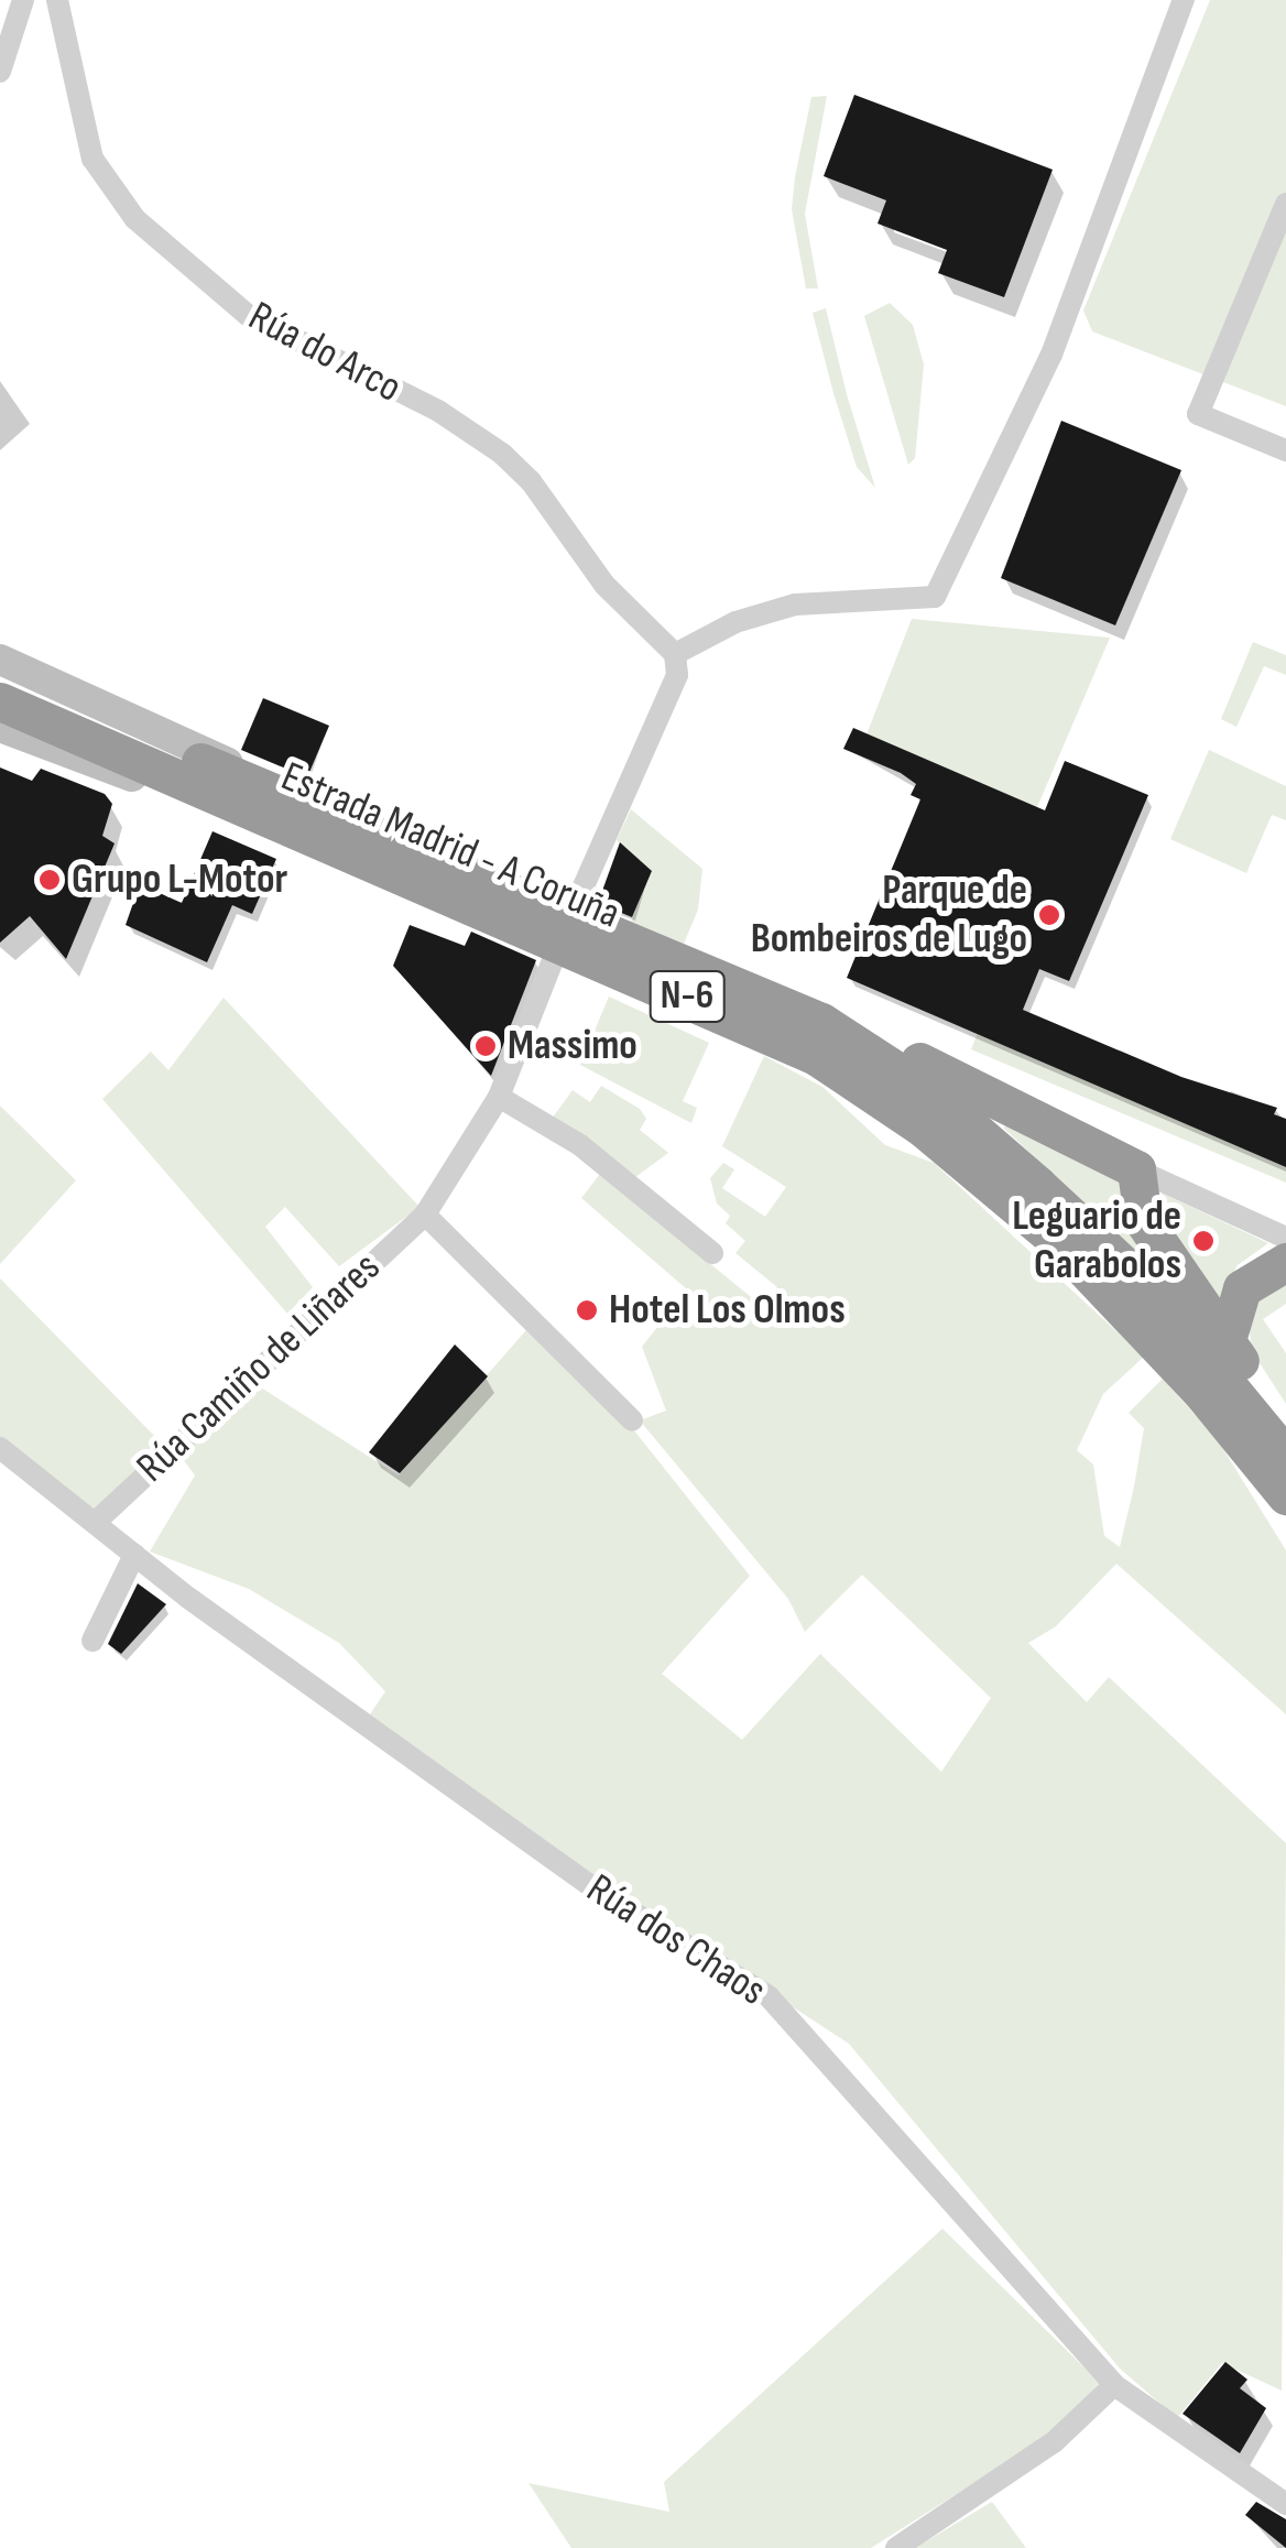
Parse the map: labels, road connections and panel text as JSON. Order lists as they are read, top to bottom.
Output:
{
  "streets": {
    "highway": ["Estrada Madrid - A Coruña", "N-6"],
    "street": ["Rúa do Arco", "Rúa Camiño de Liñares", "Rúa dos Chaos"]
  },
  "crossings": [
    ["Estrada Madrid - A Coruña", "N-6"],
    ["Estrada Madrid - A Coruña", "Rúa Camiño de Liñares"],
    ["Rúa Camiño de Liñares", "Rúa dos Chaos"]
  ],
  "places": [
    "Grupo L-Motor",
    "Parque de Bombeiros de Lugo",
    "Massimo",
    "Leguario de Garabolos",
    "Hotel Los Olmos"
  ]
}
